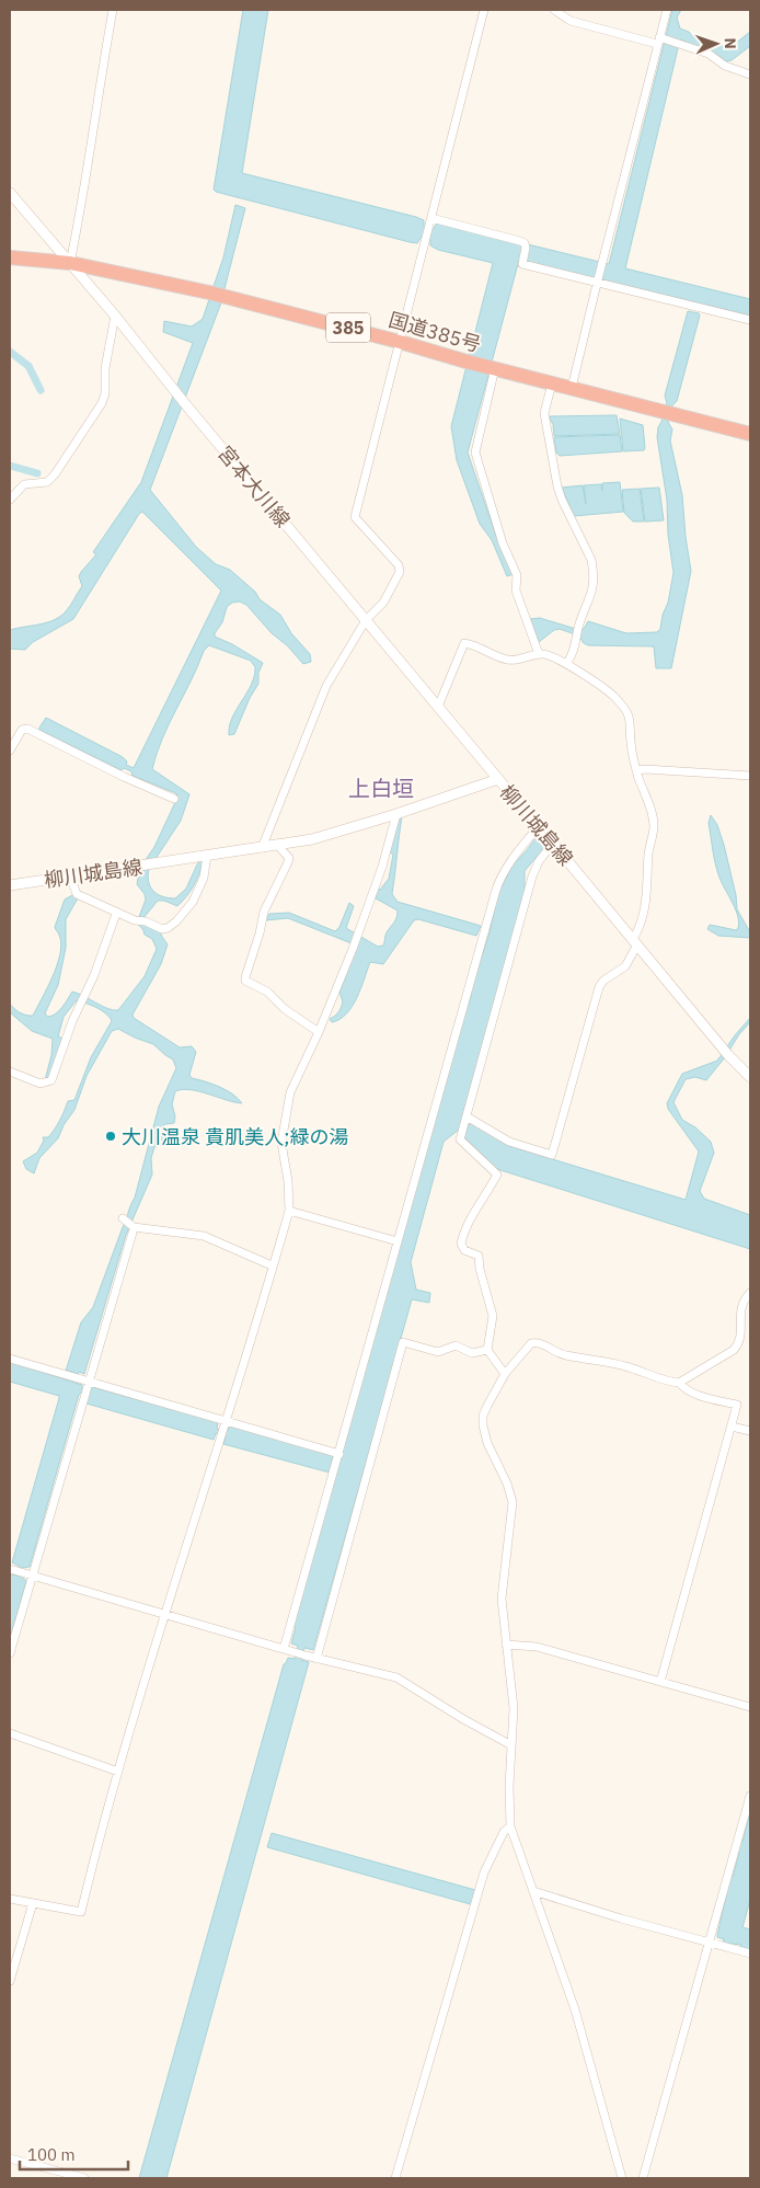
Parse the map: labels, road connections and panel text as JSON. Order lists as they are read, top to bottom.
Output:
{
  "streets": {
    "highway": ["385", "国道385号"],
    "main road": ["宮本大川線", "柳川城島線"]
  },
  "crossings": [
    ["国道385号", "宮本大川線"],
    ["宮本大川線", "柳川城島線"]
  ],
  "districts": ["上白垣"],
  "places": ["大川温泉 貴肌美人;緑の湯"],
  "scale_bar": "100 m",
  "north": "right"
}
